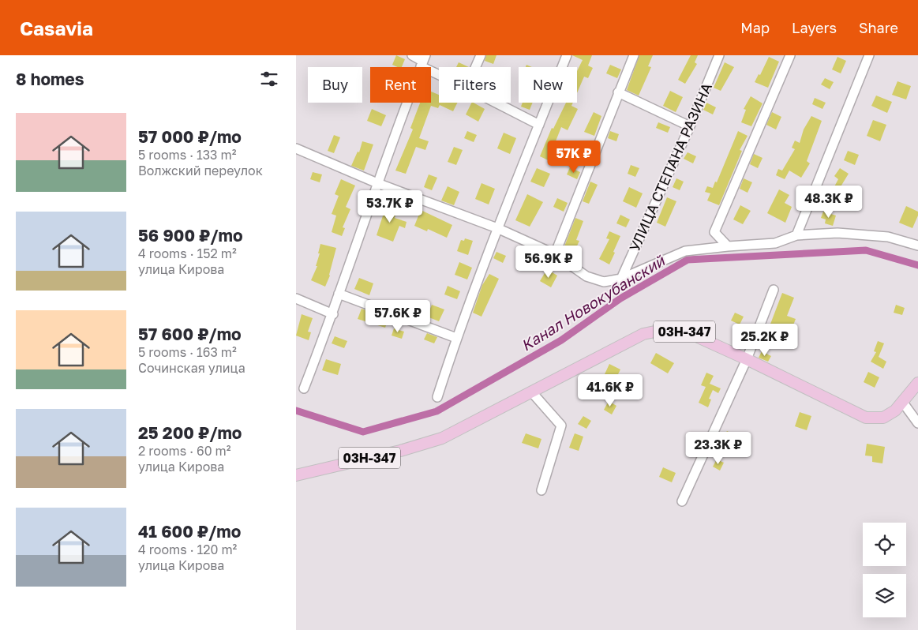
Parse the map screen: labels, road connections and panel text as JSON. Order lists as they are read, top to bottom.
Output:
{
  "streets": {
    "main road": ["03Н-347"],
    "street": ["УЛИЦА СТЕПАНА РАЗИНА"]
  },
  "water": ["Канал Новокубанский"],
  "page": {
    "header": "Casavia",
    "nav": ["Map", "Layers", "Share"],
    "heading": "8 homes",
    "chip": [
      "Buy",
      "Rent",
      "Filters",
      "New"
    ],
    "list": [
      {
        "name": "57 000 ₽/mo",
        "note": "5 rooms · 133 m² · Волжский переулок"
      },
      {
        "name": "56 900 ₽/mo",
        "note": "4 rooms · 152 m² · улица Кирова"
      },
      {
        "name": "57 600 ₽/mo",
        "note": "5 rooms · 163 m² · Сочинская улица"
      },
      {
        "name": "25 200 ₽/mo",
        "note": "2 rooms · 60 m² · улица Кирова"
      },
      {
        "name": "41 600 ₽/mo",
        "note": "4 rooms · 120 m² · улица Кирова"
      }
    ],
    "price": [
      "57K ₽",
      "48.3K ₽",
      "53.7K ₽",
      "56.9K ₽",
      "57.6K ₽",
      "25.2K ₽",
      "41.6K ₽",
      "23.3K ₽"
    ]
  }
}
